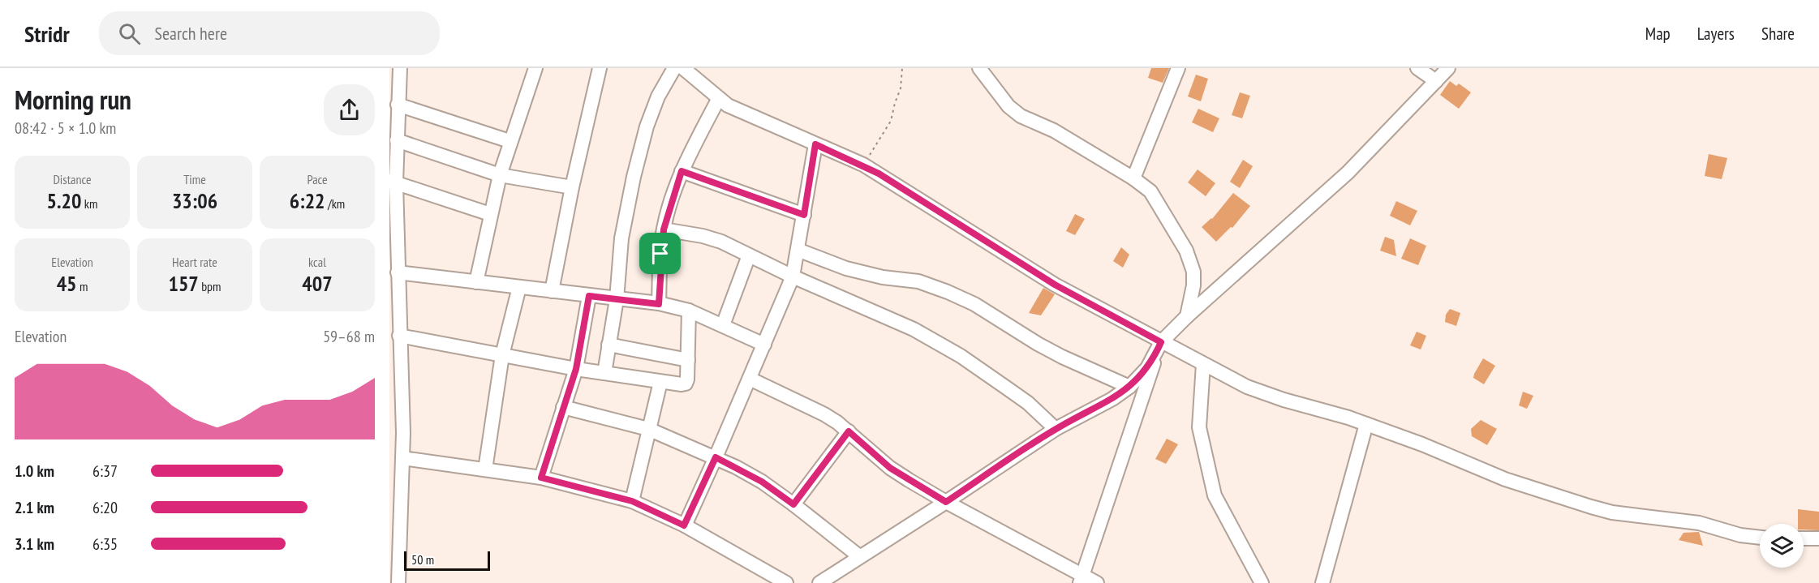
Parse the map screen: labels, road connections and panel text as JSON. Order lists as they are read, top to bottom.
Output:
{
  "scale_bar": "50 m",
  "page": {
    "header": "Stridr",
    "search": "Search here",
    "nav": ["Map", "Layers", "Share"],
    "heading": ["Morning run", "08:42 · 5 × 1.0 km"],
    "stats": [
      ["Distance", "5.20 km"],
      ["Time", "33:06"],
      ["Pace", "6:22 /km"],
      ["Elevation", "45 m"],
      ["Heart rate", "157 bpm"],
      ["kcal", "407"]
    ],
    "chart": ["Elevation", "59–68 m"],
    "list": [
      {
        "name": "1.0 km",
        "note": "6:37"
      },
      {
        "name": "2.1 km",
        "note": "6:20"
      },
      {
        "name": "3.1 km",
        "note": "6:35"
      }
    ],
    "scale": "50 m"
  }
}
